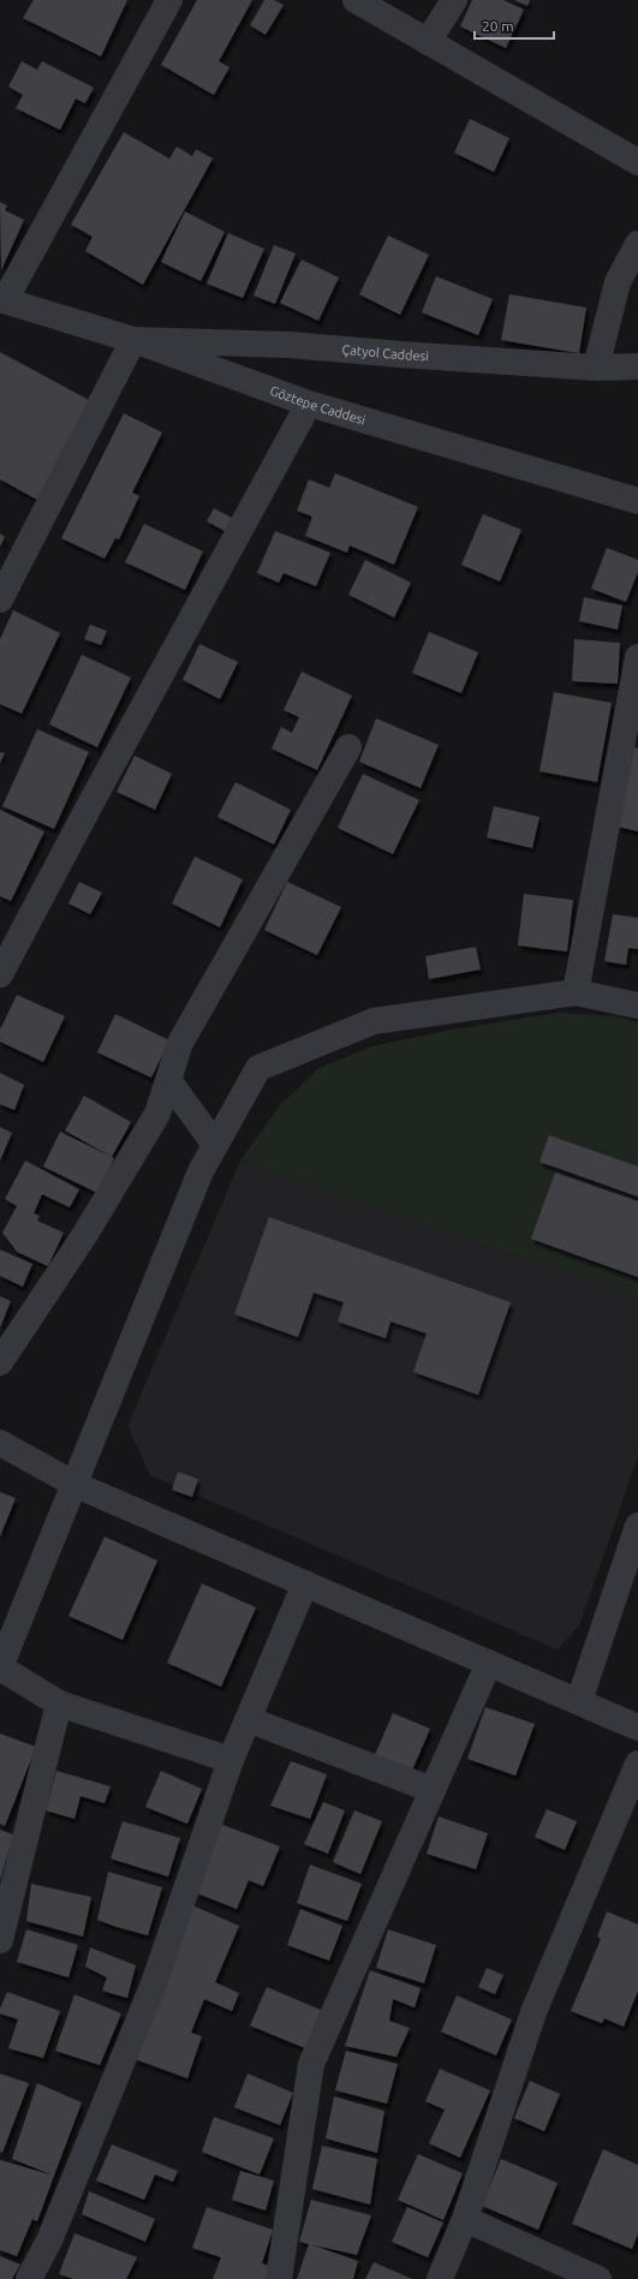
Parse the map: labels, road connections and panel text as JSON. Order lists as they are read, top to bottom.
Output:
{
  "streets": {
    "street": ["Çatyol Caddesi", "Göztepe Caddesi"]
  },
  "crossings": [
    ["Çatyol Caddesi", "Göztepe Caddesi"]
  ],
  "scale_bar": "20 m"
}
